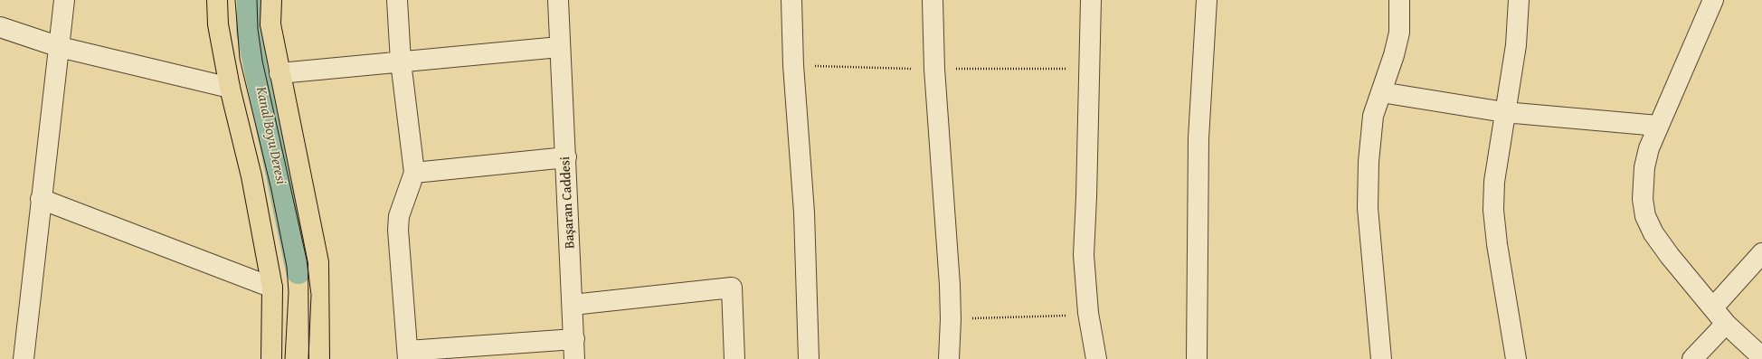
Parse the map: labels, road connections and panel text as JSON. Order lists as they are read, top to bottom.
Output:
{
  "streets": {
    "street": ["Başaran Caddesi"]
  },
  "water": ["Kanal Boyu Deresi"]
}
